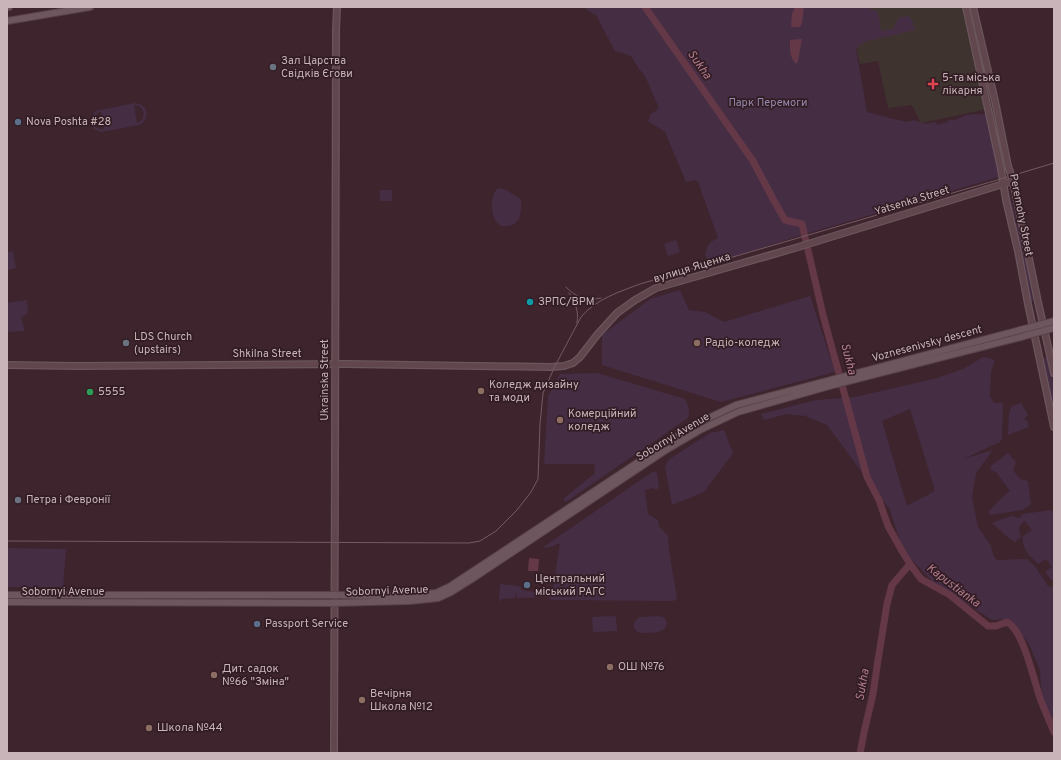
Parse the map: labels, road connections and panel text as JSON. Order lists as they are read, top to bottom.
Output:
{
  "streets": {
    "main road": [
      "Yatsenka Street",
      "Peremohy Street",
      "вулиця Яценка",
      "Voznesenivsky descent",
      "Shkilna Street",
      "Ukrainska Street",
      "Sobornyi Avenue"
    ]
  },
  "crossings": [
    ["Yatsenka Street", "Peremohy Street"],
    ["Yatsenka Street", "вулиця Яценка"],
    ["вулиця Яценка", "Shkilna Street"],
    ["Voznesenivsky descent", "Sobornyi Avenue"],
    ["Shkilna Street", "Ukrainska Street"],
    ["Ukrainska Street", "Sobornyi Avenue"]
  ],
  "water": ["Sukha", "Kapustianka"],
  "parks": ["Парк Перемоги"],
  "places": {
    "other": [
      "Зал Царства Свідків Єгови",
      "Nova Poshta #28",
      "ЗРПС/ВРМ",
      "LDS Church (upstairs)",
      "Радіо-коледж",
      "Коледж дизайну та моди",
      "5555",
      "Комерційний коледж",
      "Петра і Февронії",
      "Центральний міський РАГС",
      "Passport Service",
      "ОШ №76",
      "Дит. садок №66 \"Зміна\"",
      "Вечірня Школа №12",
      "Школа №44"
    ],
    "health": ["5-та міська лікарня"]
  }
}
